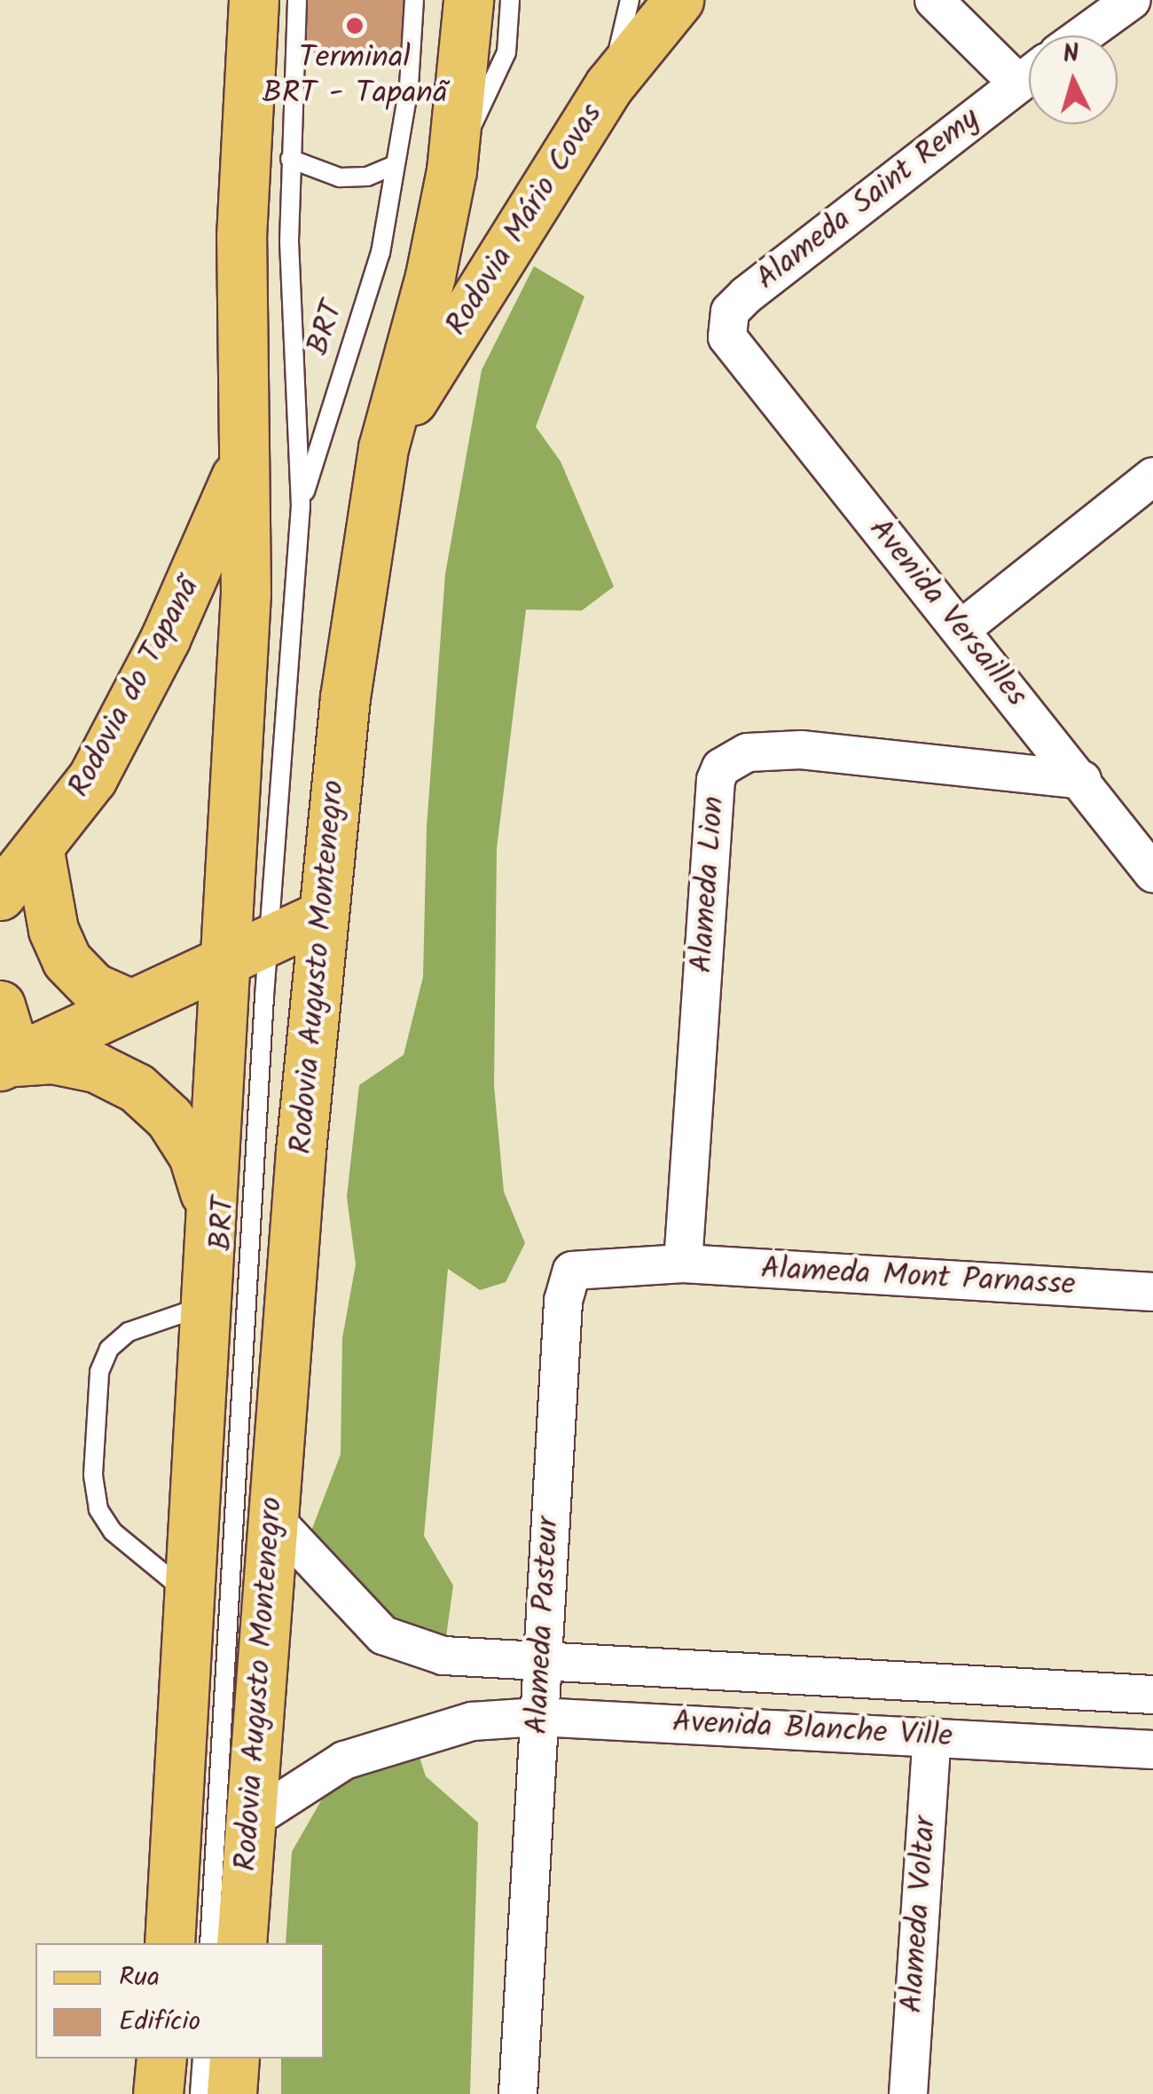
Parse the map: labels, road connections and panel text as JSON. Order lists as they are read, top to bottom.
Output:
{
  "streets": {
    "main road": ["Rodovia Mário Covas", "Rodovia do Tapanã", "Rodovia Augusto Montenegro"],
    "street": [
      "Alameda Saint Remy",
      "Avenida Versailles",
      "Alameda Lion",
      "Alameda Mont Parnasse",
      "Alameda Pasteur",
      "Avenida Blanche Ville",
      "Alameda Voltar"
    ],
    "lane": ["BRT"]
  },
  "crossings": [
    ["Alameda Saint Remy", "Avenida Versailles"],
    ["Rodovia Mário Covas", "Rodovia Augusto Montenegro"],
    ["Avenida Versailles", "Alameda Lion"],
    ["Alameda Lion", "Alameda Mont Parnasse"],
    ["Alameda Lion", "Alameda Pasteur"],
    ["Rodovia Augusto Montenegro", "Avenida Blanche Ville"],
    ["Alameda Mont Parnasse", "Alameda Pasteur"],
    ["Alameda Pasteur", "Avenida Blanche Ville"],
    ["Avenida Blanche Ville", "Alameda Voltar"]
  ],
  "places": ["Terminal BRT - Tapanã"],
  "legend": ["Rua", "Edifício"],
  "north": "top"
}
